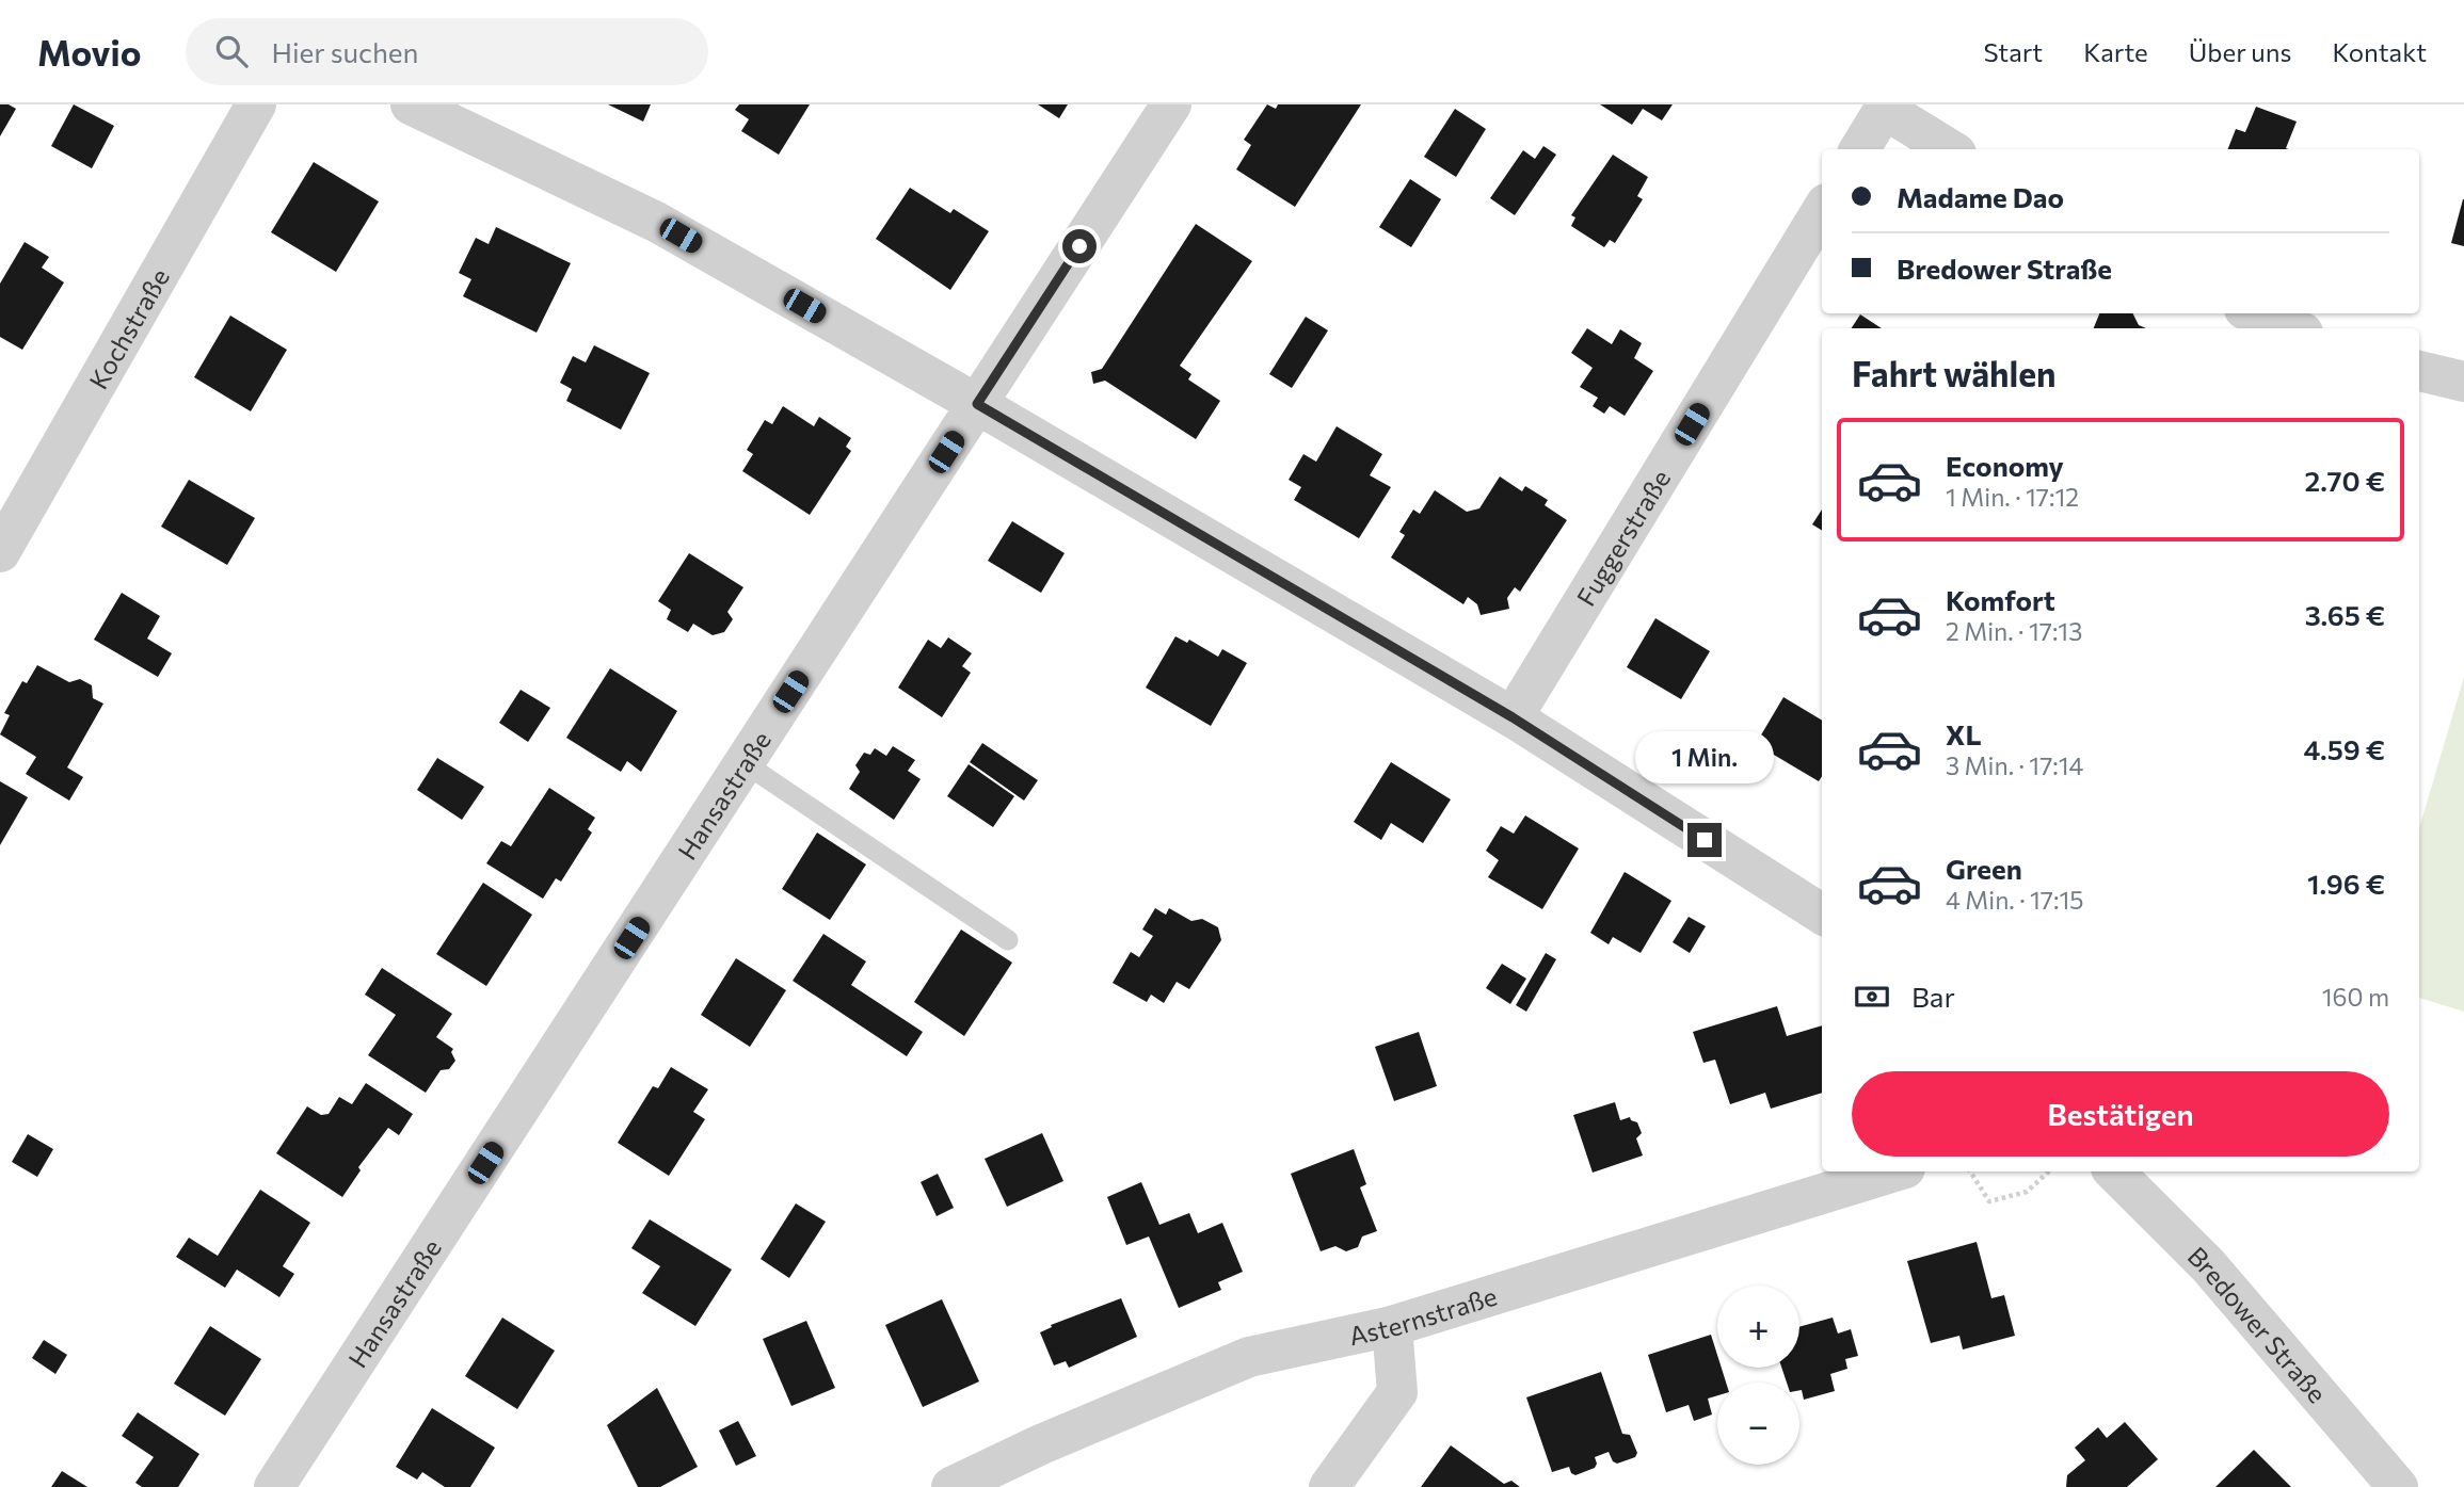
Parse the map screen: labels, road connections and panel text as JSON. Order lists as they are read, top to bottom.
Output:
{
  "streets": {
    "street": [
      "Kochstraße",
      "Fuggerstraße",
      "Hansastraße",
      "Asternstraße",
      "Bredower Straße"
    ]
  },
  "page": {
    "header": "Movio",
    "search": "Hier suchen",
    "nav": [
      "Start",
      "Karte",
      "Über uns",
      "Kontakt"
    ],
    "banner": ["Madame Dao", "Bredower Straße"],
    "heading": "Fahrt wählen",
    "list": [
      {
        "name": "Economy",
        "note": "1 Min. · 17:12",
        "value": "2.70 €"
      },
      {
        "name": "Komfort",
        "note": "2 Min. · 17:13",
        "value": "3.65 €"
      },
      {
        "name": "XL",
        "note": "3 Min. · 17:14",
        "value": "4.59 €"
      },
      {
        "name": "Green",
        "note": "4 Min. · 17:15",
        "value": "1.96 €"
      }
    ],
    "bubble": "1 Min.",
    "pay": ["Bar", "160 m"],
    "buttons": "Bestätigen",
    "map_buttons": ["+", "−"]
  }
}
